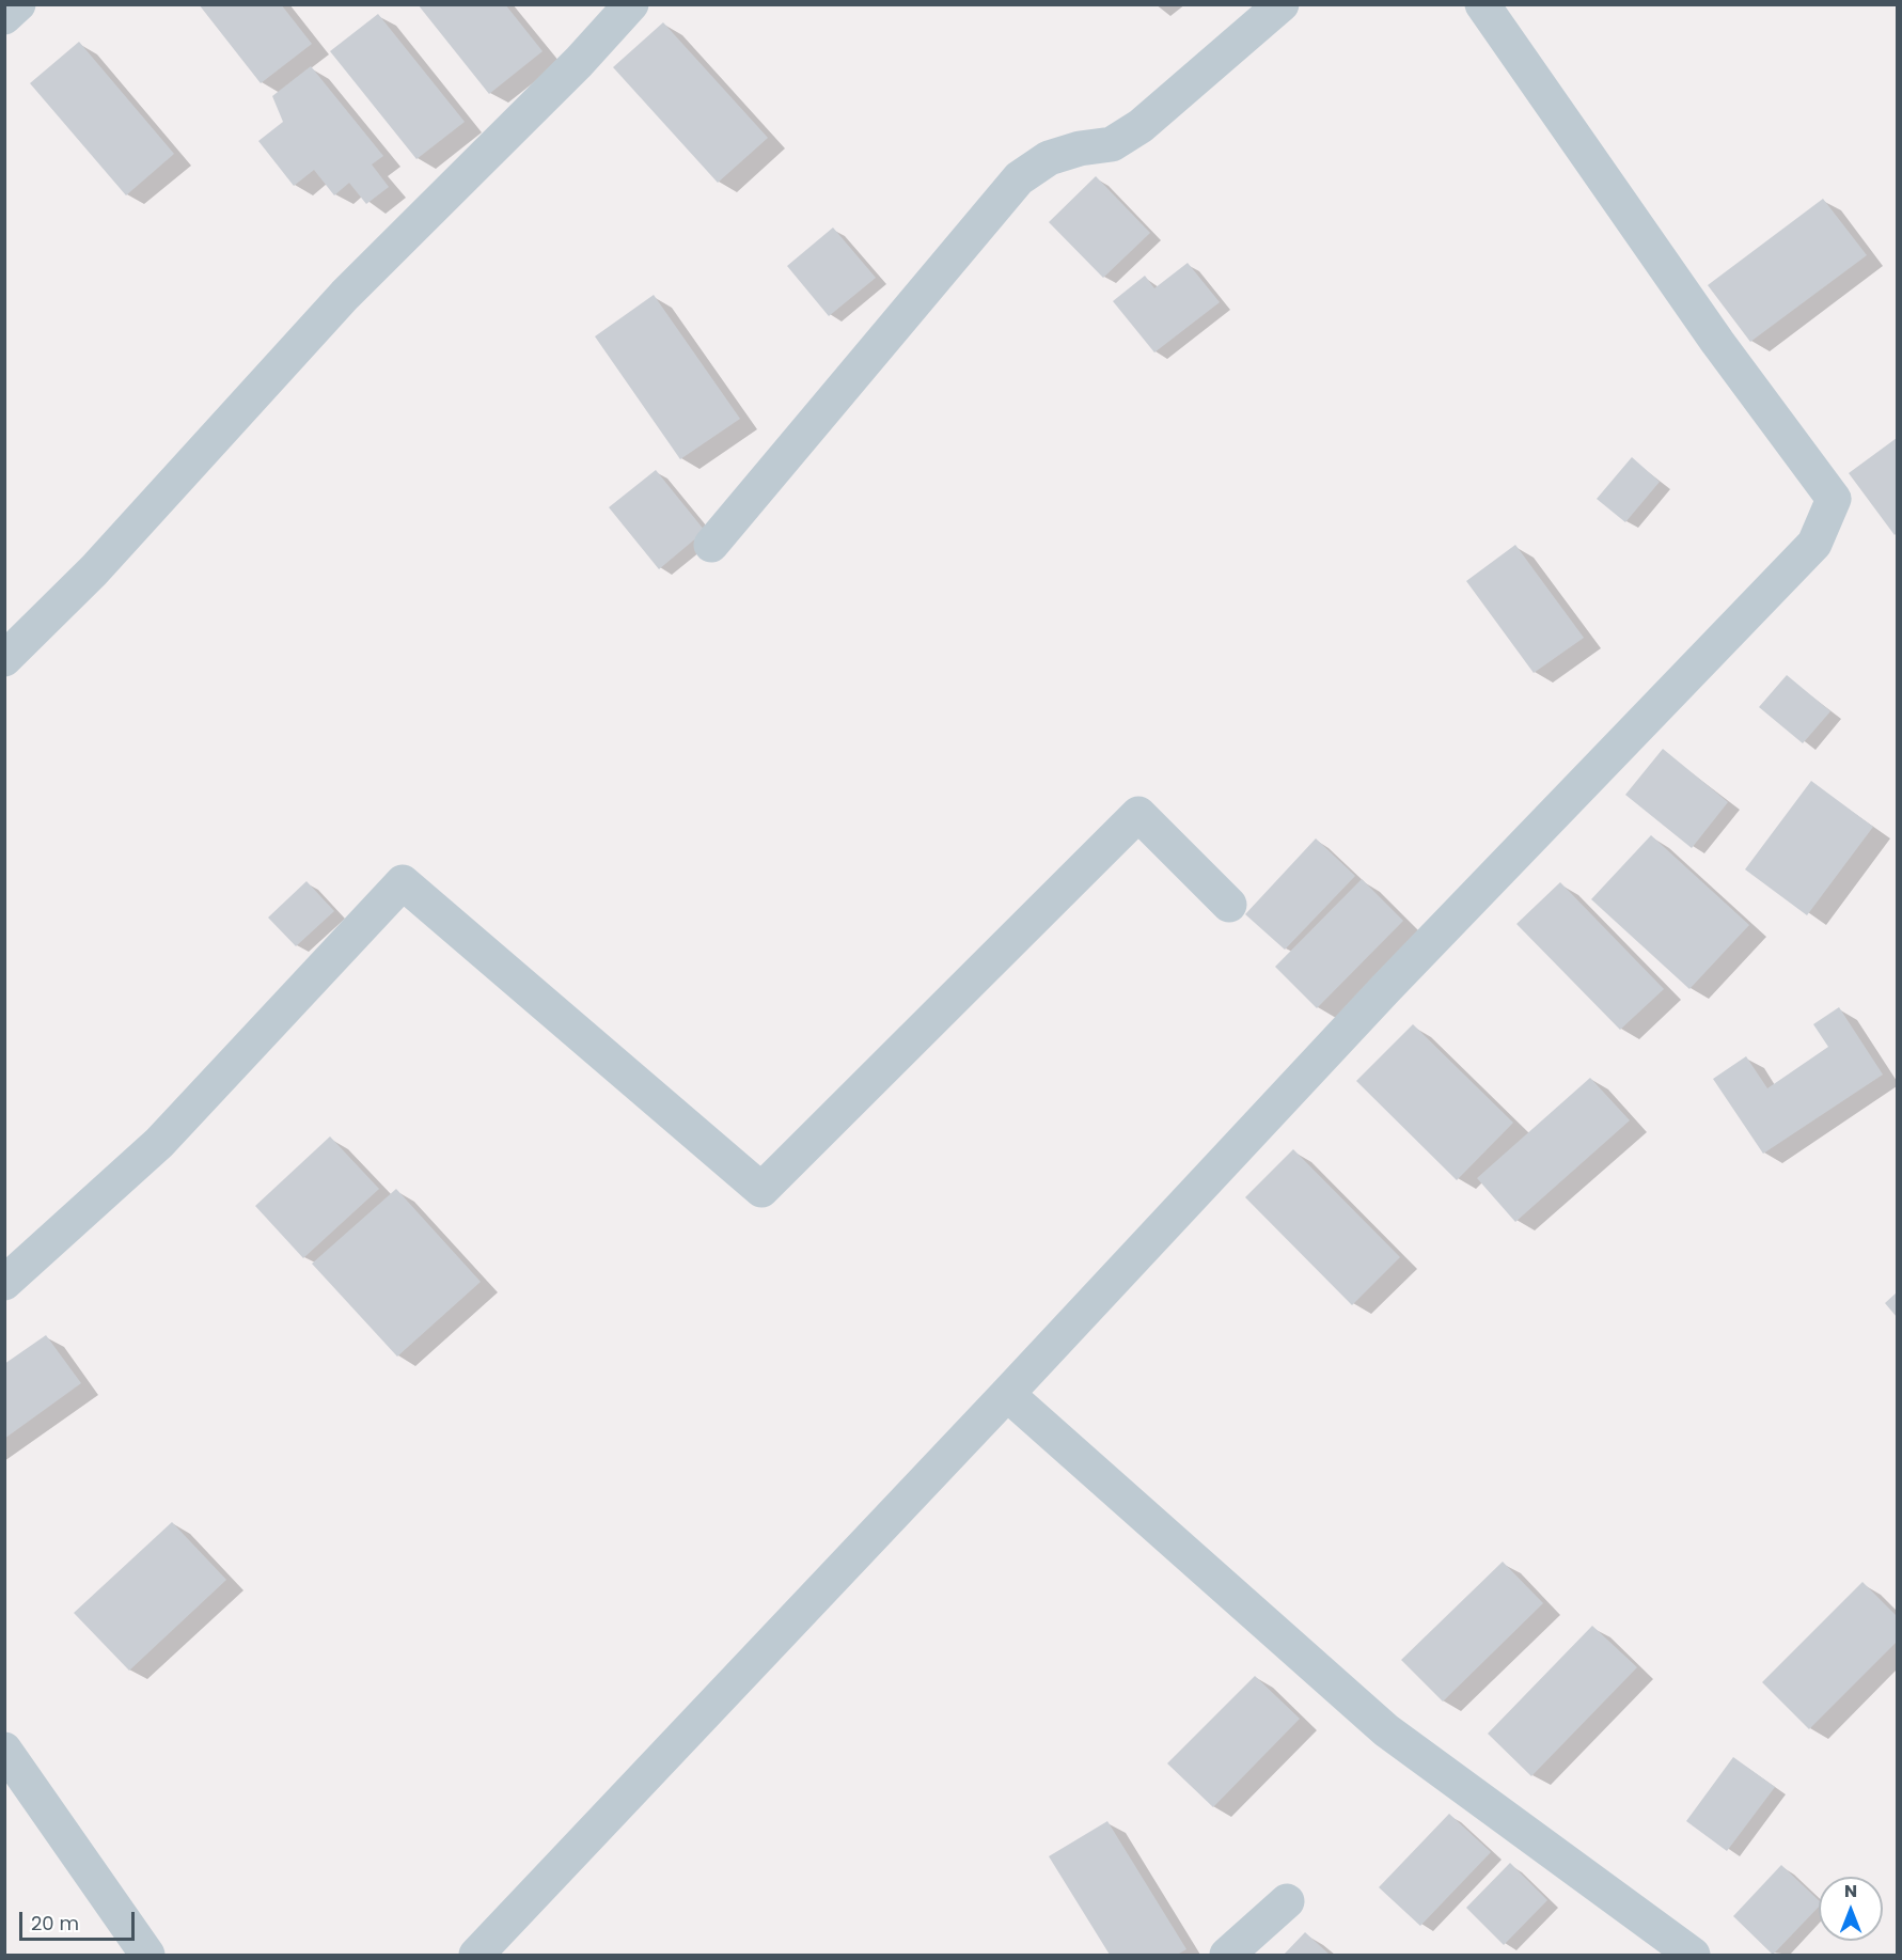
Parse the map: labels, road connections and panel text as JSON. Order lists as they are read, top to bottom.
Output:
{
  "scale_bar": "20 m",
  "north": "top"
}
